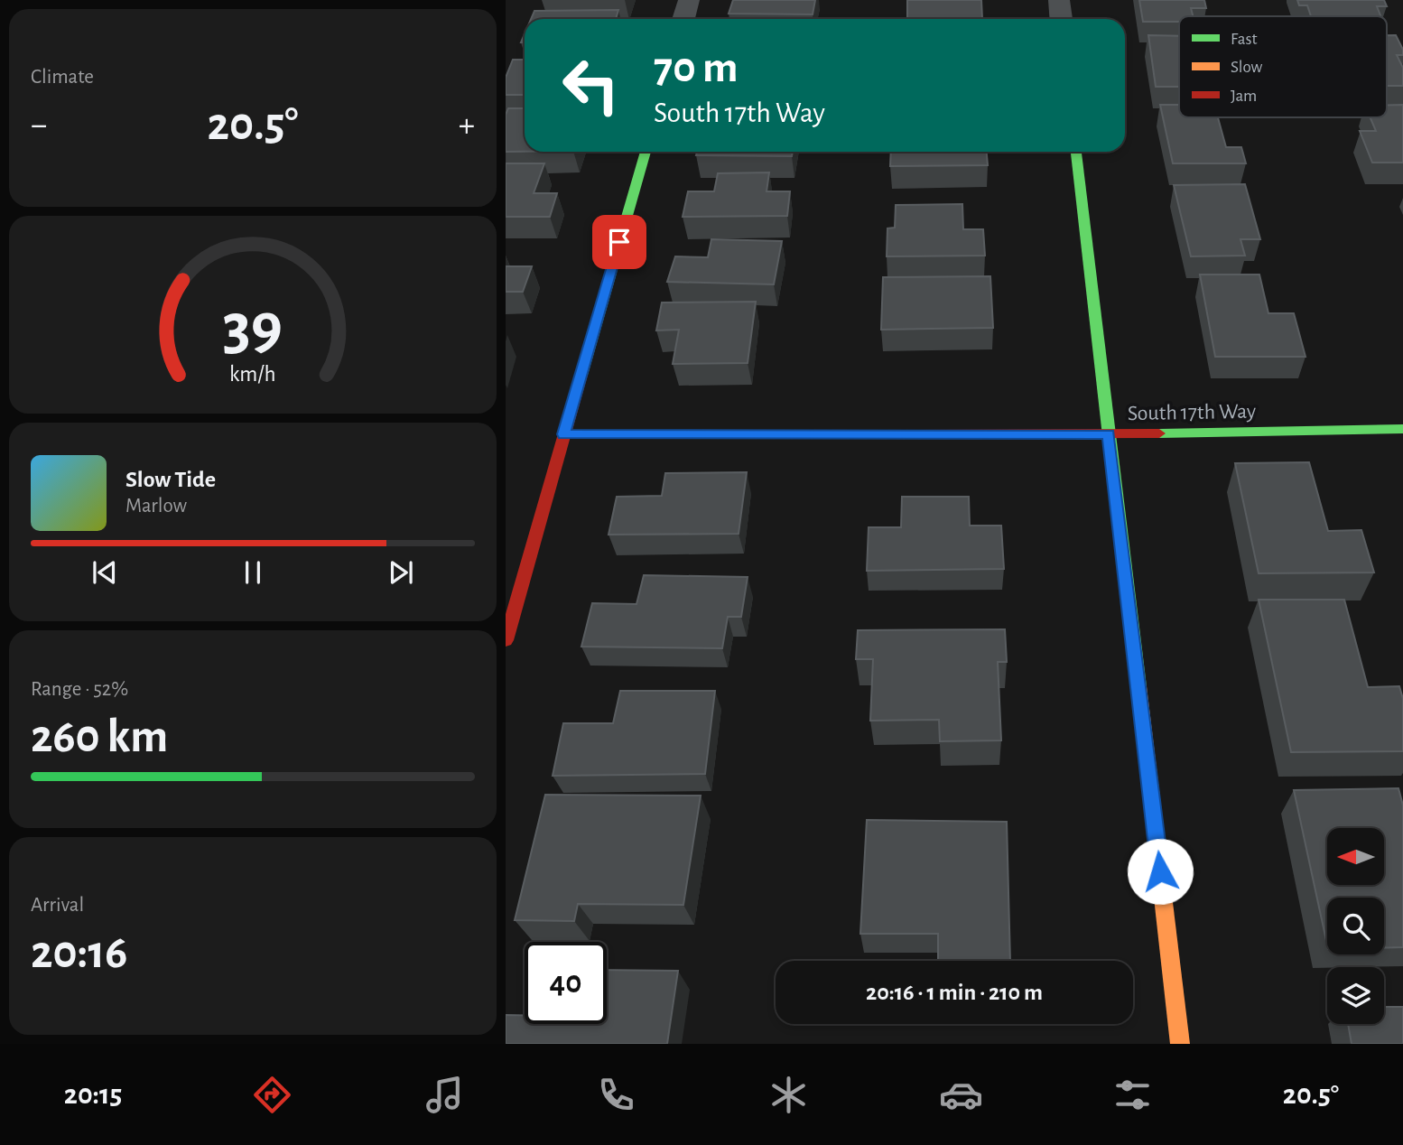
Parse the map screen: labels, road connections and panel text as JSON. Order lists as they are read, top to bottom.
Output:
{
  "streets": {
    "street": ["South 17th Way"]
  },
  "legend": ["Fast", "Slow", "Jam"],
  "north": "left",
  "page": {
    "tile": [
      "Climate",
      ["Range · 52%", "260 km"],
      ["Arrival", "20:16"]
    ],
    "turn": ["70 m", "South 17th Way"],
    "heat": ["−", "20.5°", "+"],
    "song": ["Slow Tide", "Marlow"],
    "limit": "40",
    "trip": "20:16 · 1 min · 210 m",
    "tabs": ["20:15", "20.5°"],
    "gauge": ["39", "km/h"]
  }
}
